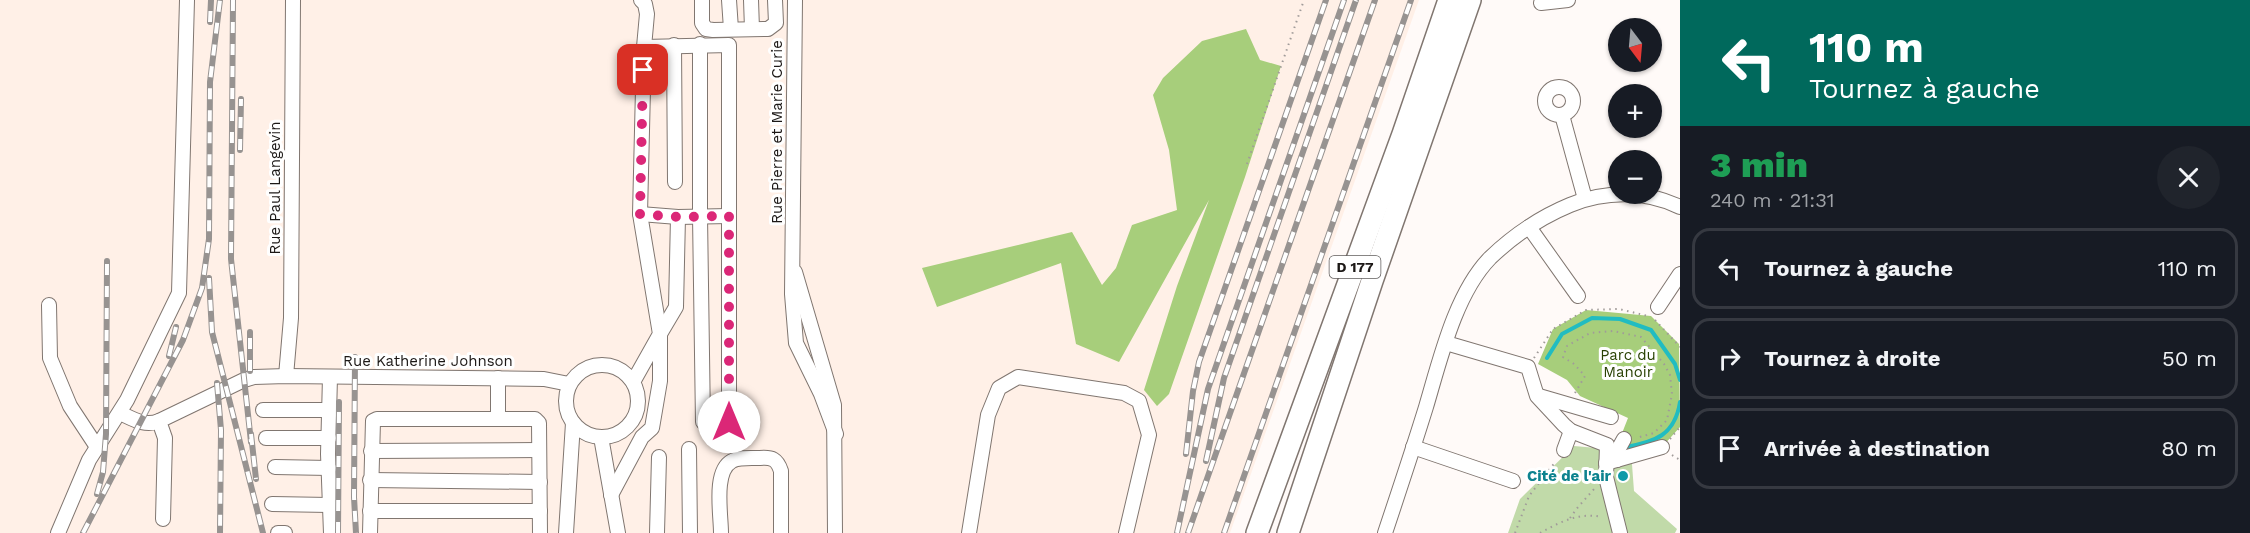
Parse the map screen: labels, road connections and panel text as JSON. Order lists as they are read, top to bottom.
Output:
{
  "streets": {
    "highway": ["D 177"],
    "street": ["Rue Pierre et Marie Curie", "Rue Paul Langevin", "Rue Katherine Johnson"]
  },
  "crossings": [
    ["Rue Paul Langevin", "Rue Katherine Johnson"]
  ],
  "parks": ["Parc du Manoir"],
  "places": ["Cité de l'air"],
  "north": "bottom",
  "page": {
    "turn": ["110 m", "Tournez à gauche"],
    "map_buttons": ["+", "−"],
    "heading": ["3 min", "240 m · 21:31"],
    "list": [
      {
        "name": "Tournez à gauche",
        "value": "110 m"
      },
      {
        "name": "Tournez à droite",
        "value": "50 m"
      },
      {
        "name": "Arrivée à destination",
        "value": "80 m"
      }
    ]
  }
}
